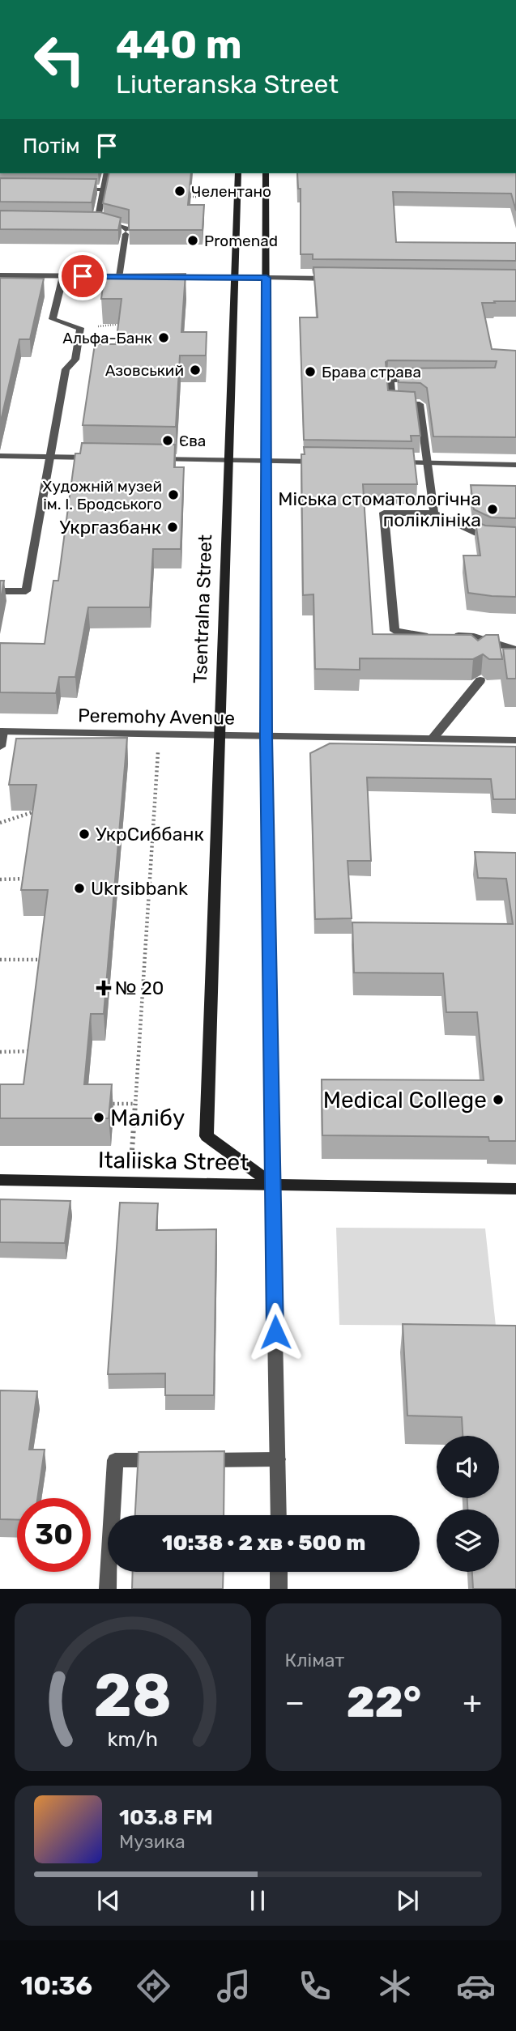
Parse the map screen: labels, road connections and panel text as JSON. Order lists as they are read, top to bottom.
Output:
{
  "streets": {
    "main road": ["Tsentralna Street", "Italiiska Street"],
    "street": ["Peremohy Avenue"]
  },
  "crossings": [
    ["Tsentralna Street", "Peremohy Avenue"],
    ["Tsentralna Street", "Italiiska Street"]
  ],
  "places": {
    "other": [
      "Челентано",
      "Promenad",
      "Альфа-Банк",
      "Азовський",
      "Брава страва",
      "Єва",
      "Художній музей ім. І. Бродського",
      "Міська стоматологічна поліклініка",
      "Укргазбанк",
      "УкрСиббанк",
      "Ukrsibbank",
      "Medical College",
      "Малібу"
    ],
    "health": ["№ 20"]
  },
  "page": {
    "turn": ["440 m", "Liuteranska Street"],
    "then": "Потім",
    "limit": "30",
    "trip": "10:38 · 2 хв · 500 m",
    "tile": "Клімат",
    "heat": ["−", "22°", "+"],
    "song": ["103.8 FM", "Музика"],
    "tabs": "10:36",
    "gauge": ["28", "km/h"]
  }
}
